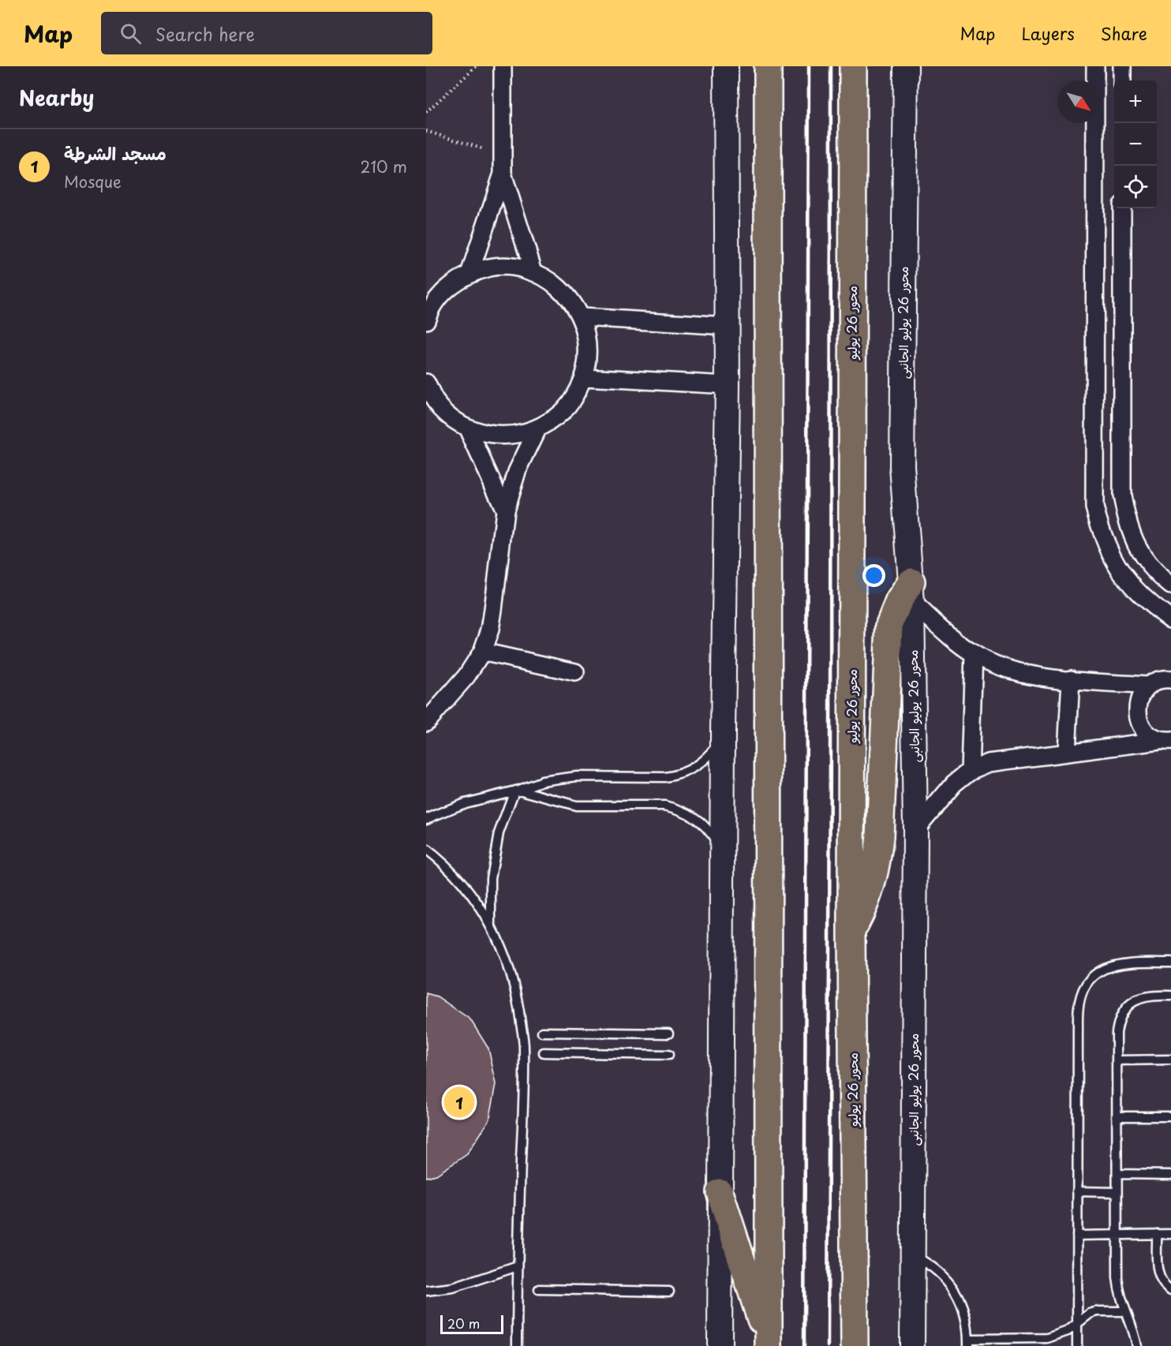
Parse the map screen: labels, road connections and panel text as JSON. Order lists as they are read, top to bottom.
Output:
{
  "streets": {
    "highway": ["محور 26 يوليو"],
    "main road": ["محور 26 يوليو الجانبى"]
  },
  "scale_bar": "20 m",
  "north": "bottom right",
  "page": {
    "header": "Map",
    "search": "Search here",
    "nav": ["Map", "Layers", "Share"],
    "heading": "Nearby",
    "map_buttons": ["+", "−"],
    "list": [
      {
        "mark": "1",
        "name": "مسجد الشرطة",
        "note": "Mosque",
        "value": "210 m"
      }
    ],
    "pins": "1",
    "scale": "20 m"
  }
}
